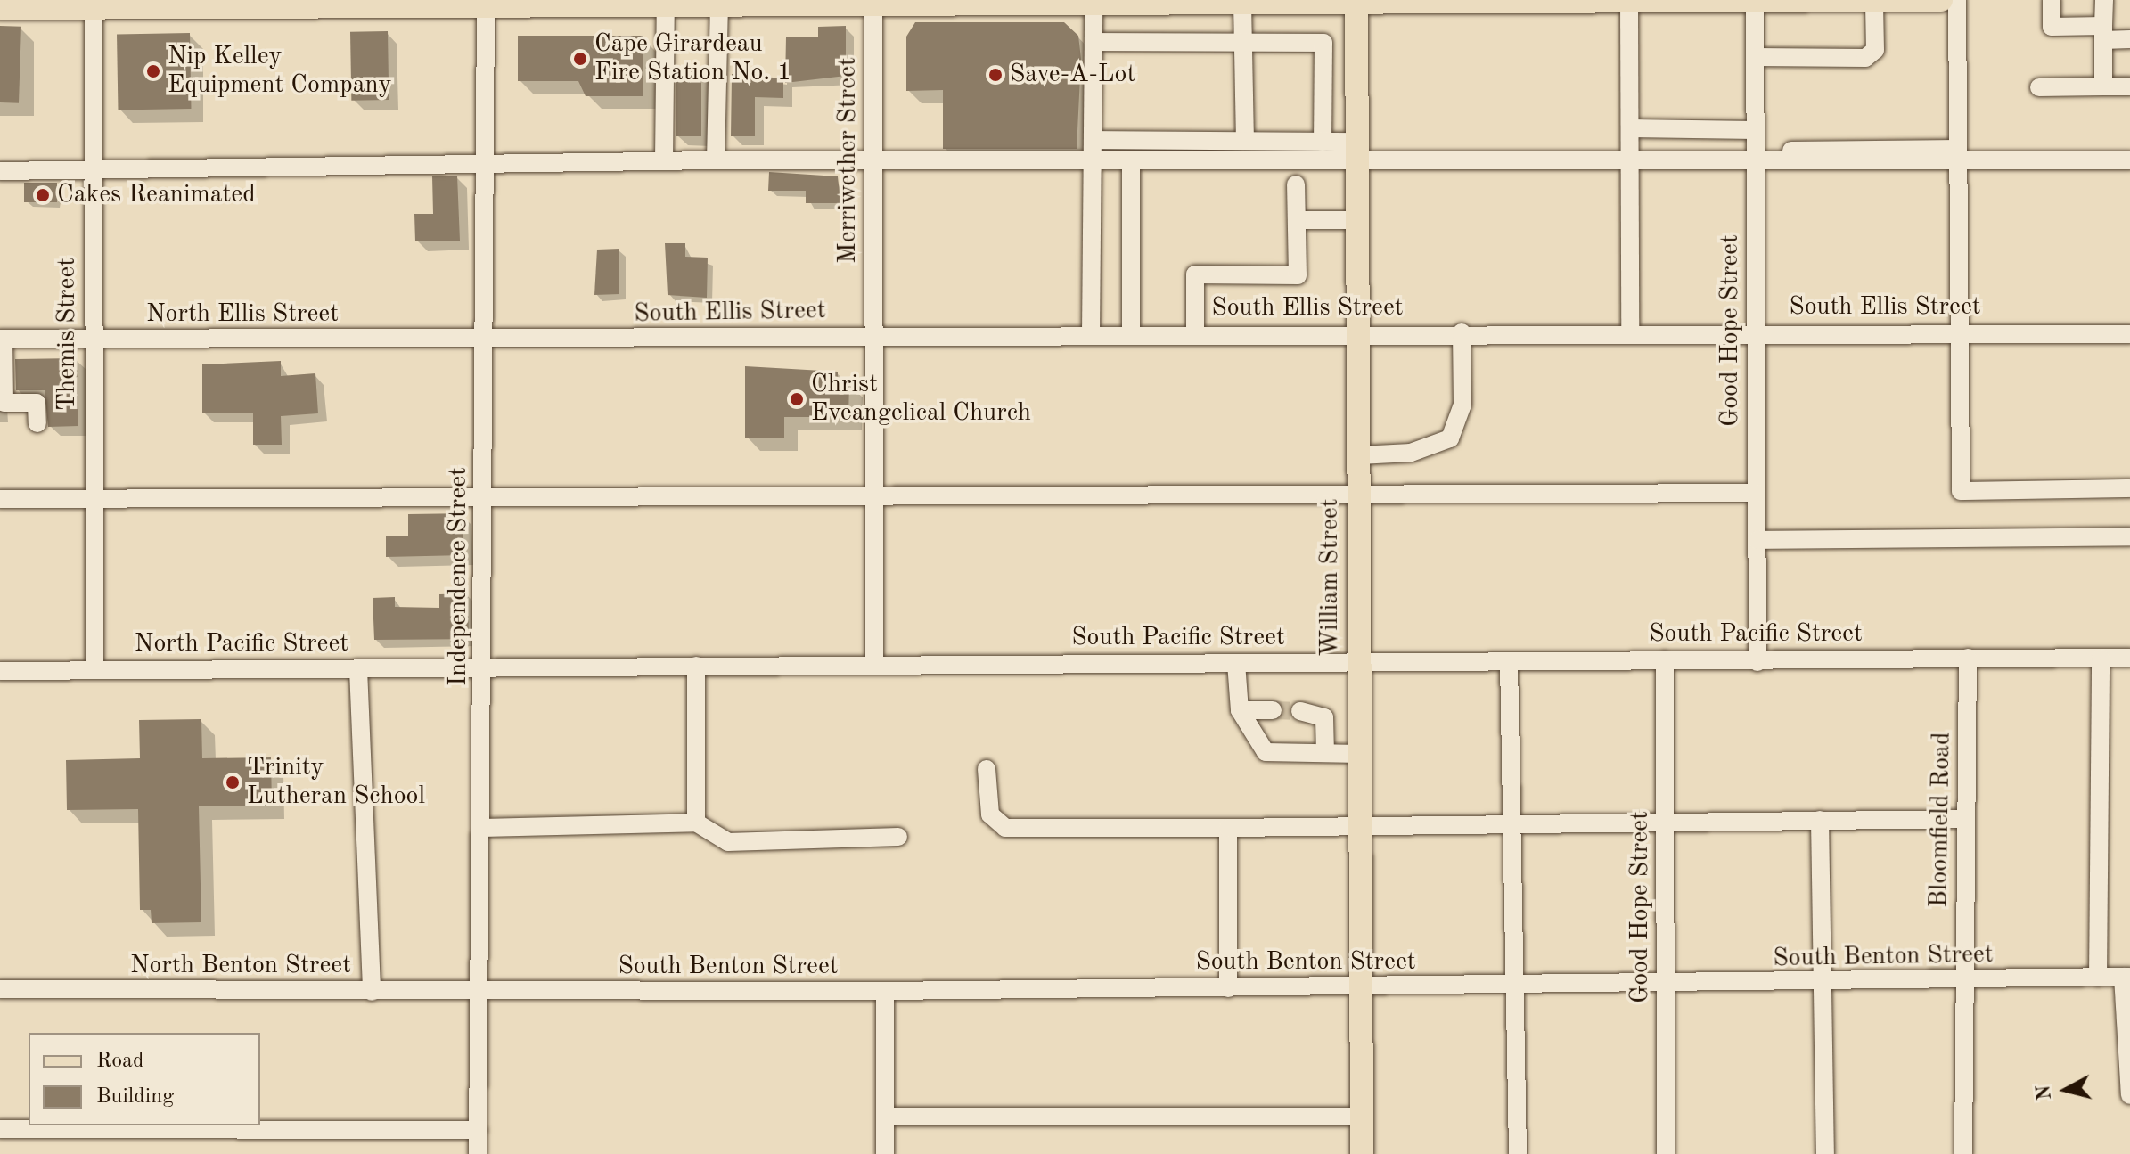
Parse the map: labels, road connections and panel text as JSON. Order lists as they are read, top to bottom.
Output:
{
  "streets": {
    "main road": ["William Street"],
    "street": [
      "Merriwether Street",
      "South Ellis Street",
      "North Ellis Street",
      "Good Hope Street",
      "Themis Street",
      "Independence Street",
      "South Pacific Street",
      "North Pacific Street",
      "Bloomfield Road",
      "South Benton Street",
      "North Benton Street"
    ]
  },
  "crossings": [
    ["Merriwether Street", "South Ellis Street"],
    ["Merriwether Street", "South Pacific Street"],
    ["South Ellis Street", "North Ellis Street"],
    ["South Ellis Street", "Good Hope Street"],
    ["South Ellis Street", "Independence Street"],
    ["South Ellis Street", "William Street"],
    ["North Ellis Street", "Themis Street"],
    ["North Ellis Street", "Independence Street"],
    ["Good Hope Street", "South Pacific Street"],
    ["Good Hope Street", "South Benton Street"],
    ["Themis Street", "North Pacific Street"],
    ["Independence Street", "South Pacific Street"],
    ["Independence Street", "North Pacific Street"],
    ["Independence Street", "South Benton Street"],
    ["Independence Street", "North Benton Street"],
    ["William Street", "South Pacific Street"],
    ["William Street", "South Benton Street"],
    ["South Pacific Street", "North Pacific Street"],
    ["South Pacific Street", "Bloomfield Road"],
    ["Bloomfield Road", "South Benton Street"],
    ["South Benton Street", "North Benton Street"]
  ],
  "places": [
    "Cape Girardeau Fire Station No. 1",
    "Nip Kelley Equipment Company",
    "Save-A-Lot",
    "Cakes Reanimated",
    "Christ Eveangelical Church",
    "Trinity Lutheran School"
  ],
  "legend": ["Road", "Building"],
  "north": "left"
}
